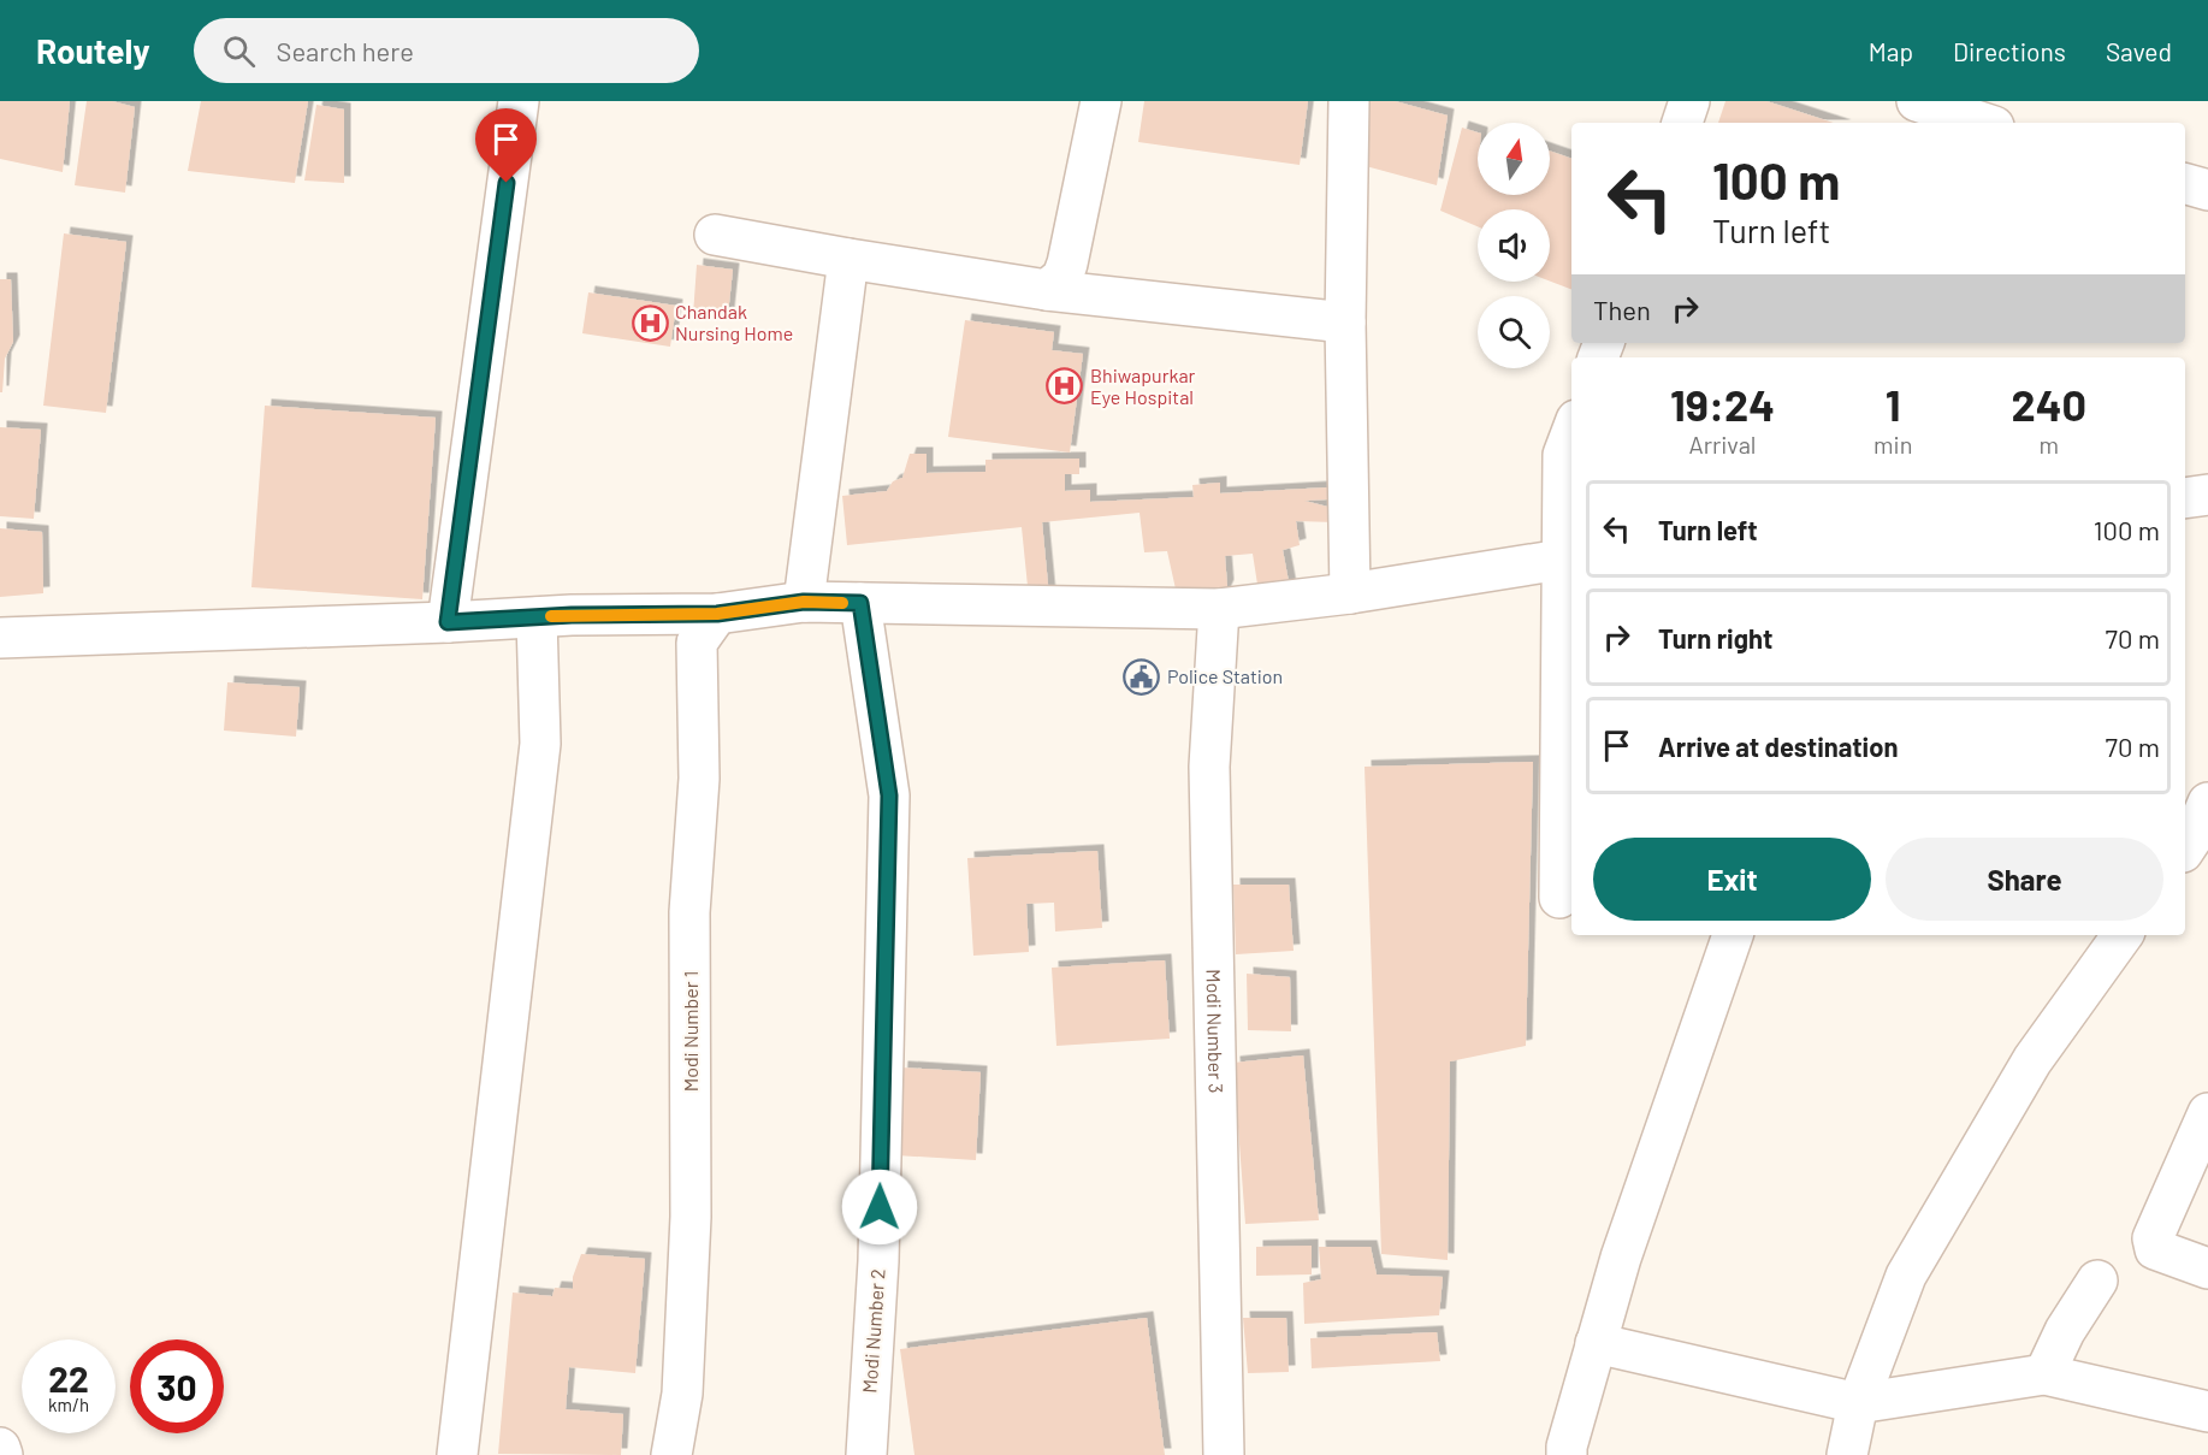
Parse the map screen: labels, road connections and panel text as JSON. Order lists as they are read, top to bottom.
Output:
{
  "streets": {
    "street": ["Modi Number 1", "Modi Number 3", "Modi Number 2"]
  },
  "places": {
    "hospital": ["Chandak Nursing Home", "Bhiwapurkar Eye Hospital"],
    "public building": ["Police Station"]
  },
  "north": "top",
  "page": {
    "header": "Routely",
    "search": "Search here",
    "nav": ["Map", "Directions", "Saved"],
    "turn": ["100 m", "Turn left"],
    "then": "Then",
    "eta": [
      "19:24",
      "Arrival",
      "1",
      "min",
      "240",
      "m"
    ],
    "list": [
      {
        "name": "Turn left",
        "value": "100 m"
      },
      {
        "name": "Turn right",
        "value": "70 m"
      },
      {
        "name": "Arrive at destination",
        "value": "70 m"
      }
    ],
    "buttons": ["Exit", "Share"],
    "speed": "22 km/h",
    "limit": "30"
  }
}
